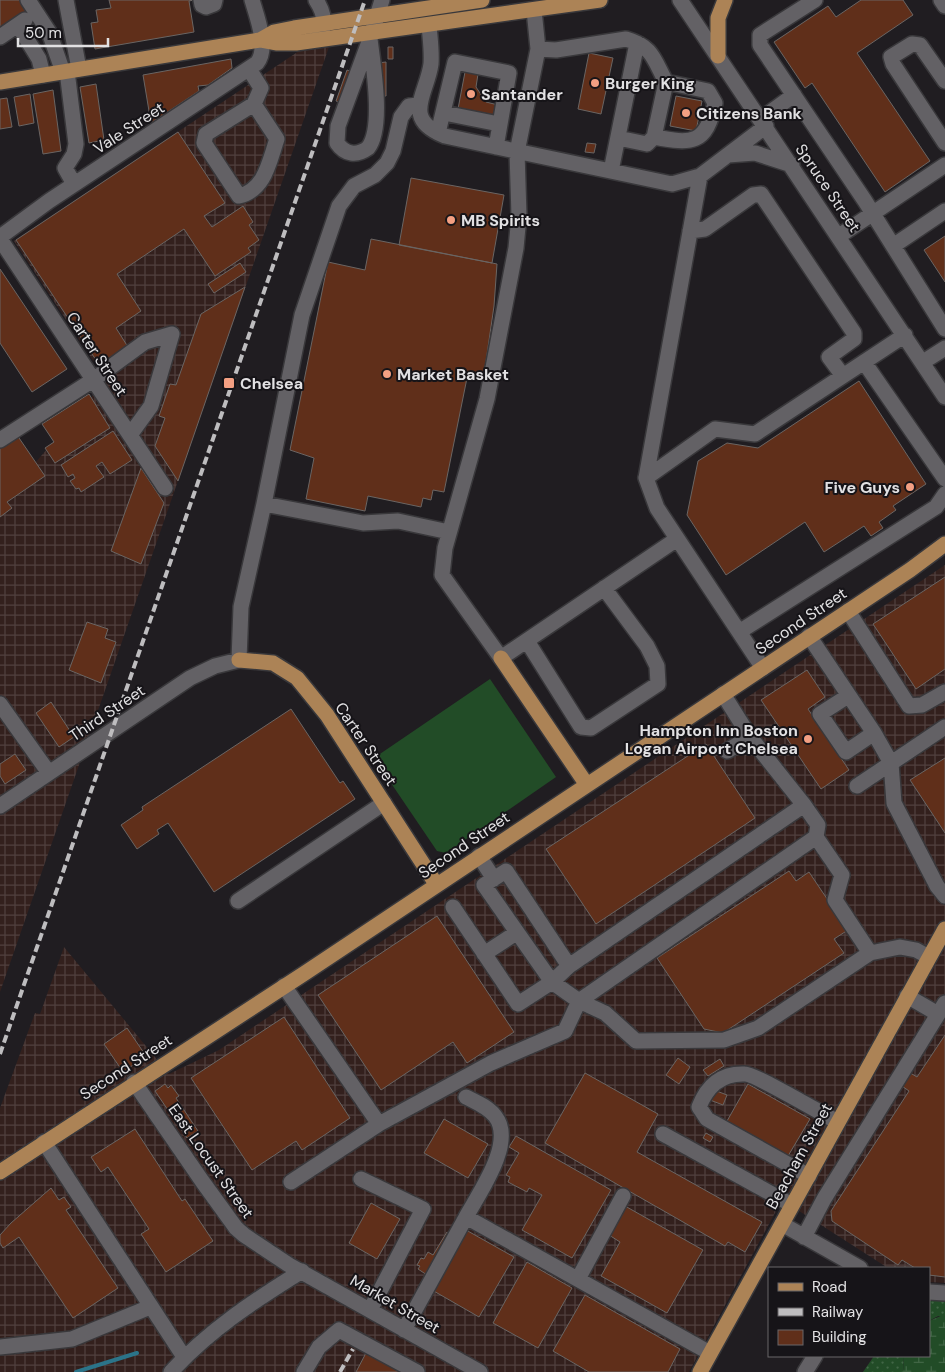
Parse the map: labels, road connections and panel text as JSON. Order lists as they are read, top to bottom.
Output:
{
  "streets": {
    "main road": ["Carter Street", "Second Street", "Beacham Street"],
    "street": [
      "Vale Street",
      "Spruce Street",
      "Third Street",
      "East Locust Street",
      "Market Street"
    ]
  },
  "crossings": [
    ["Vale Street", "Carter Street"],
    ["Carter Street", "Second Street"],
    ["Carter Street", "Third Street"],
    ["Second Street", "East Locust Street"],
    ["East Locust Street", "Market Street"]
  ],
  "places": {
    "other": [
      "Burger King",
      "Santander",
      "Citizens Bank",
      "MB Spirits",
      "Market Basket",
      "Five Guys",
      "Hampton Inn Boston Logan Airport Chelsea"
    ],
    "transit": ["Chelsea"]
  },
  "legend": ["Road", "Railway", "Building"],
  "scale_bar": "50 m"
}
